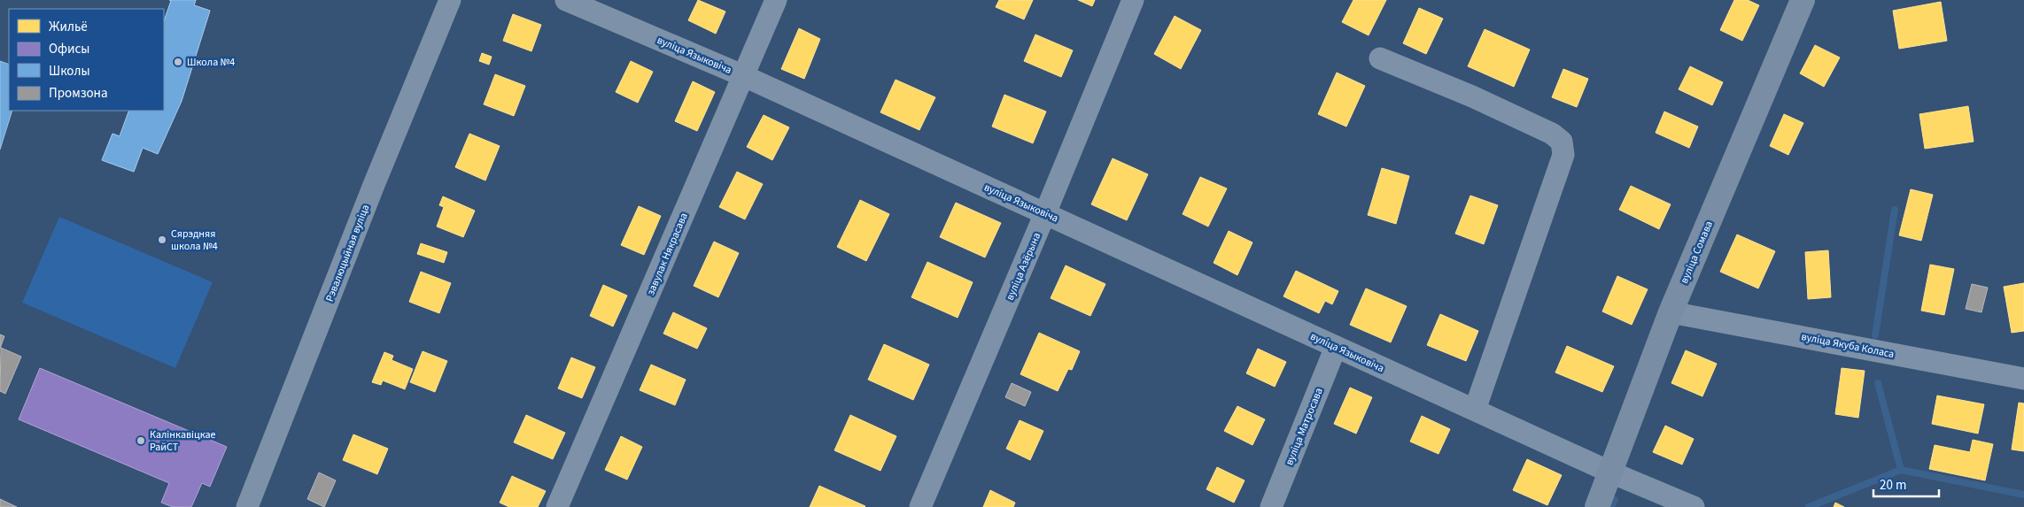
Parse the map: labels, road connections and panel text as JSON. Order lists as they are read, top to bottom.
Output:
{
  "streets": {
    "street": [
      "вуліца Языковіча",
      "вуліца Сомава",
      "Рэвалюцыйная вуліца",
      "завулак Някрасава",
      "вуліца Азёрына",
      "вуліца Якуба Коласа",
      "вуліца Матросава"
    ]
  },
  "crossings": [
    ["вуліца Языковіча", "вуліца Сомава"],
    ["вуліца Языковіча", "завулак Някрасава"],
    ["вуліца Языковіча", "вуліца Азёрына"],
    ["вуліца Языковіча", "вуліца Матросава"],
    ["вуліца Сомава", "вуліца Якуба Коласа"]
  ],
  "places": ["Школа №4", "Сярэдняя школа №4", "Калінкавіцкае РайСТ"],
  "legend": [
    "Жильё",
    "Офисы",
    "Школы",
    "Промзона"
  ],
  "scale_bar": "20 m"
}
